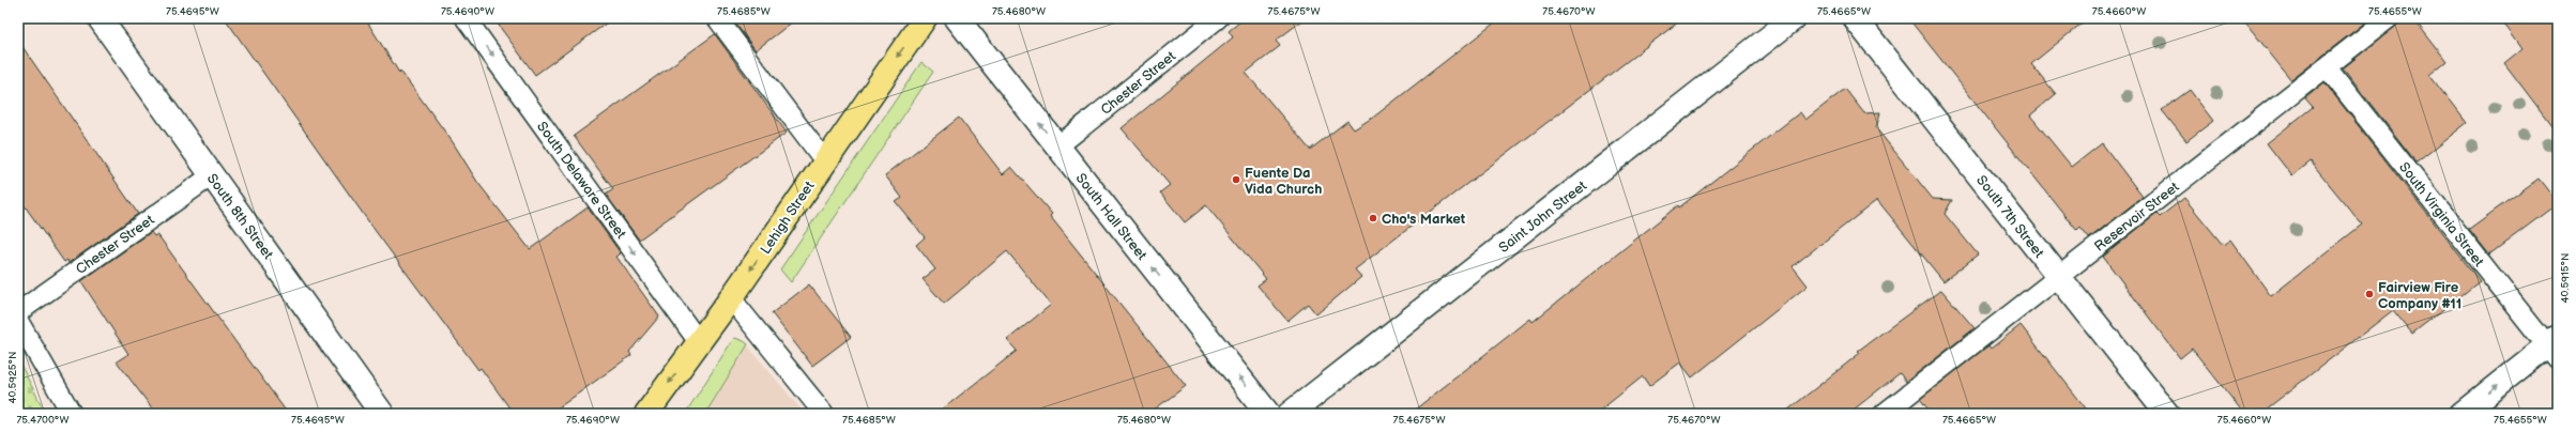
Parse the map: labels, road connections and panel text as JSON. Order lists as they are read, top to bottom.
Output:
{
  "streets": {
    "main road": ["Lehigh Street"],
    "street": [
      "South 8th Street",
      "South Hall Street",
      "Saint John Street",
      "South 7th Street"
    ],
    "lane": [
      "Chester Street",
      "South Delaware Street",
      "South Virginia Street",
      "Reservoir Street"
    ]
  },
  "crossings": [
    ["Chester Street", "South 8th Street"],
    ["Chester Street", "South Hall Street"],
    ["South Delaware Street", "Lehigh Street"],
    ["South Virginia Street", "Reservoir Street"],
    ["South 7th Street", "Reservoir Street"]
  ],
  "one_way": ["South Delaware Street", "South Hall Street", "Lehigh Street"],
  "places": ["Fuente Da Vida Church", "Cho's Market", "Fairview Fire Company #11"],
  "coordinates": [
    "75.4695°W",
    "75.4690°W",
    "75.4685°W",
    "75.4680°W",
    "75.4675°W",
    "75.4670°W",
    "75.4665°W",
    "75.4660°W",
    "75.4655°W",
    "40.5915°N",
    "40.5925°N",
    "75.4700°W"
  ]
}
